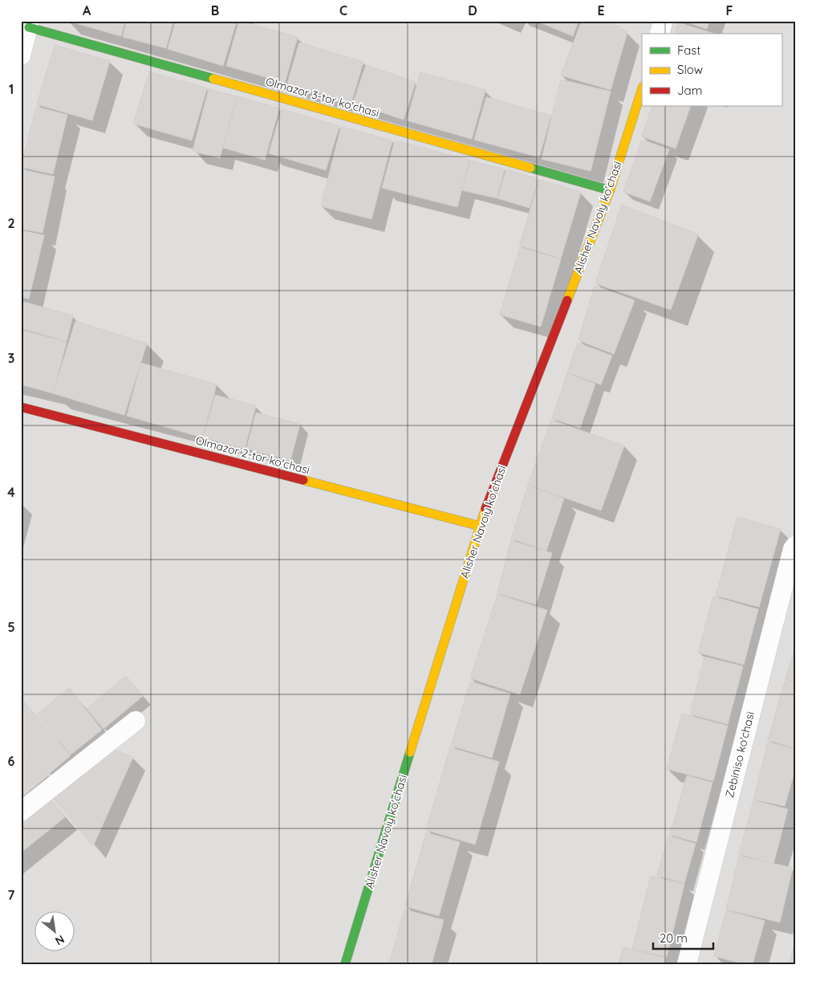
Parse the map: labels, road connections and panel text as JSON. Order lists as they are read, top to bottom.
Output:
{
  "streets": {
    "street": [
      "Olmazor 3-tor ko'chasi",
      "Alisher Navoiy ko'chasi",
      "Olmazor 2-tor ko'chasi",
      "Zebiniso ko'chasi"
    ]
  },
  "crossings": [
    ["Olmazor 3-tor ko'chasi", "Alisher Navoiy ko'chasi"],
    ["Alisher Navoiy ko'chasi", "Olmazor 2-tor ko'chasi"]
  ],
  "legend": ["Fast", "Slow", "Jam"],
  "scale_bar": "20 m",
  "north": "bottom right",
  "grid": {
    "columns": [
      "A",
      "B",
      "C",
      "D",
      "E",
      "F"
    ],
    "rows": [
      "1",
      "2",
      "3",
      "4",
      "5",
      "6",
      "7"
    ]
  }
}
